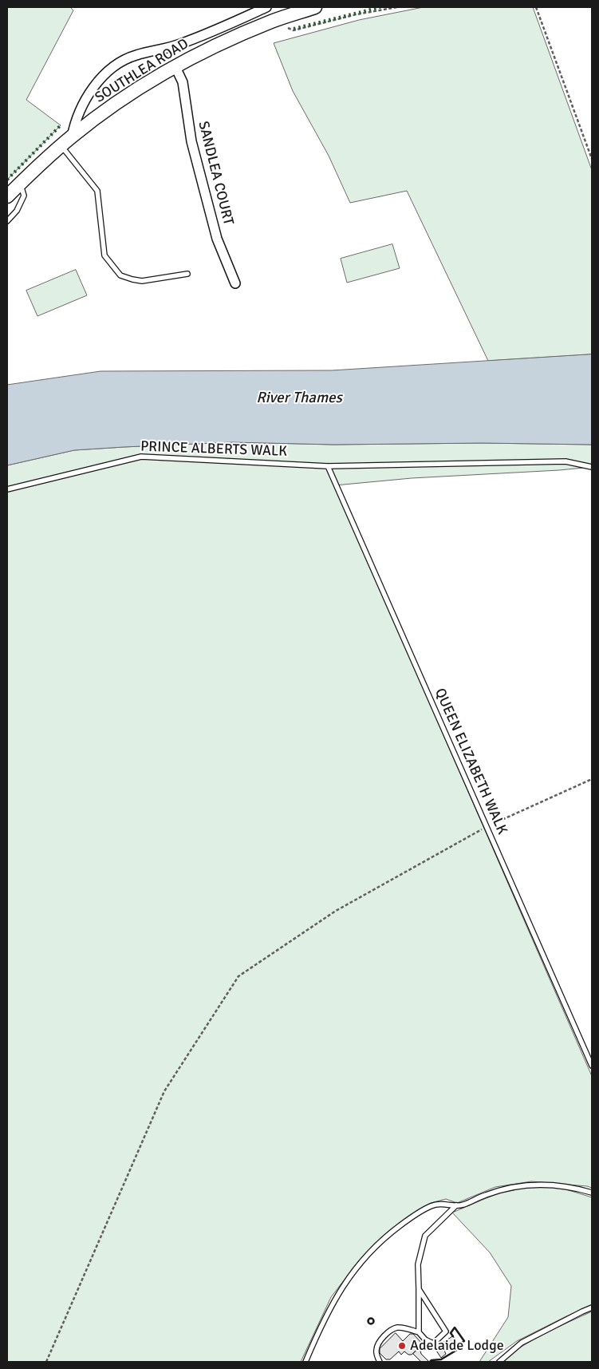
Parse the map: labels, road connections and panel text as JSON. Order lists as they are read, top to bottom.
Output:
{
  "streets": {
    "main road": ["SOUTHLEA ROAD"],
    "street": ["SANDLEA COURT"],
    "lane": ["PRINCE ALBERTS WALK", "QUEEN ELIZABETH WALK"]
  },
  "crossings": [
    ["SOUTHLEA ROAD", "SANDLEA COURT"],
    ["PRINCE ALBERTS WALK", "QUEEN ELIZABETH WALK"]
  ],
  "water": ["River Thames"],
  "places": ["Adelaide Lodge"]
}
